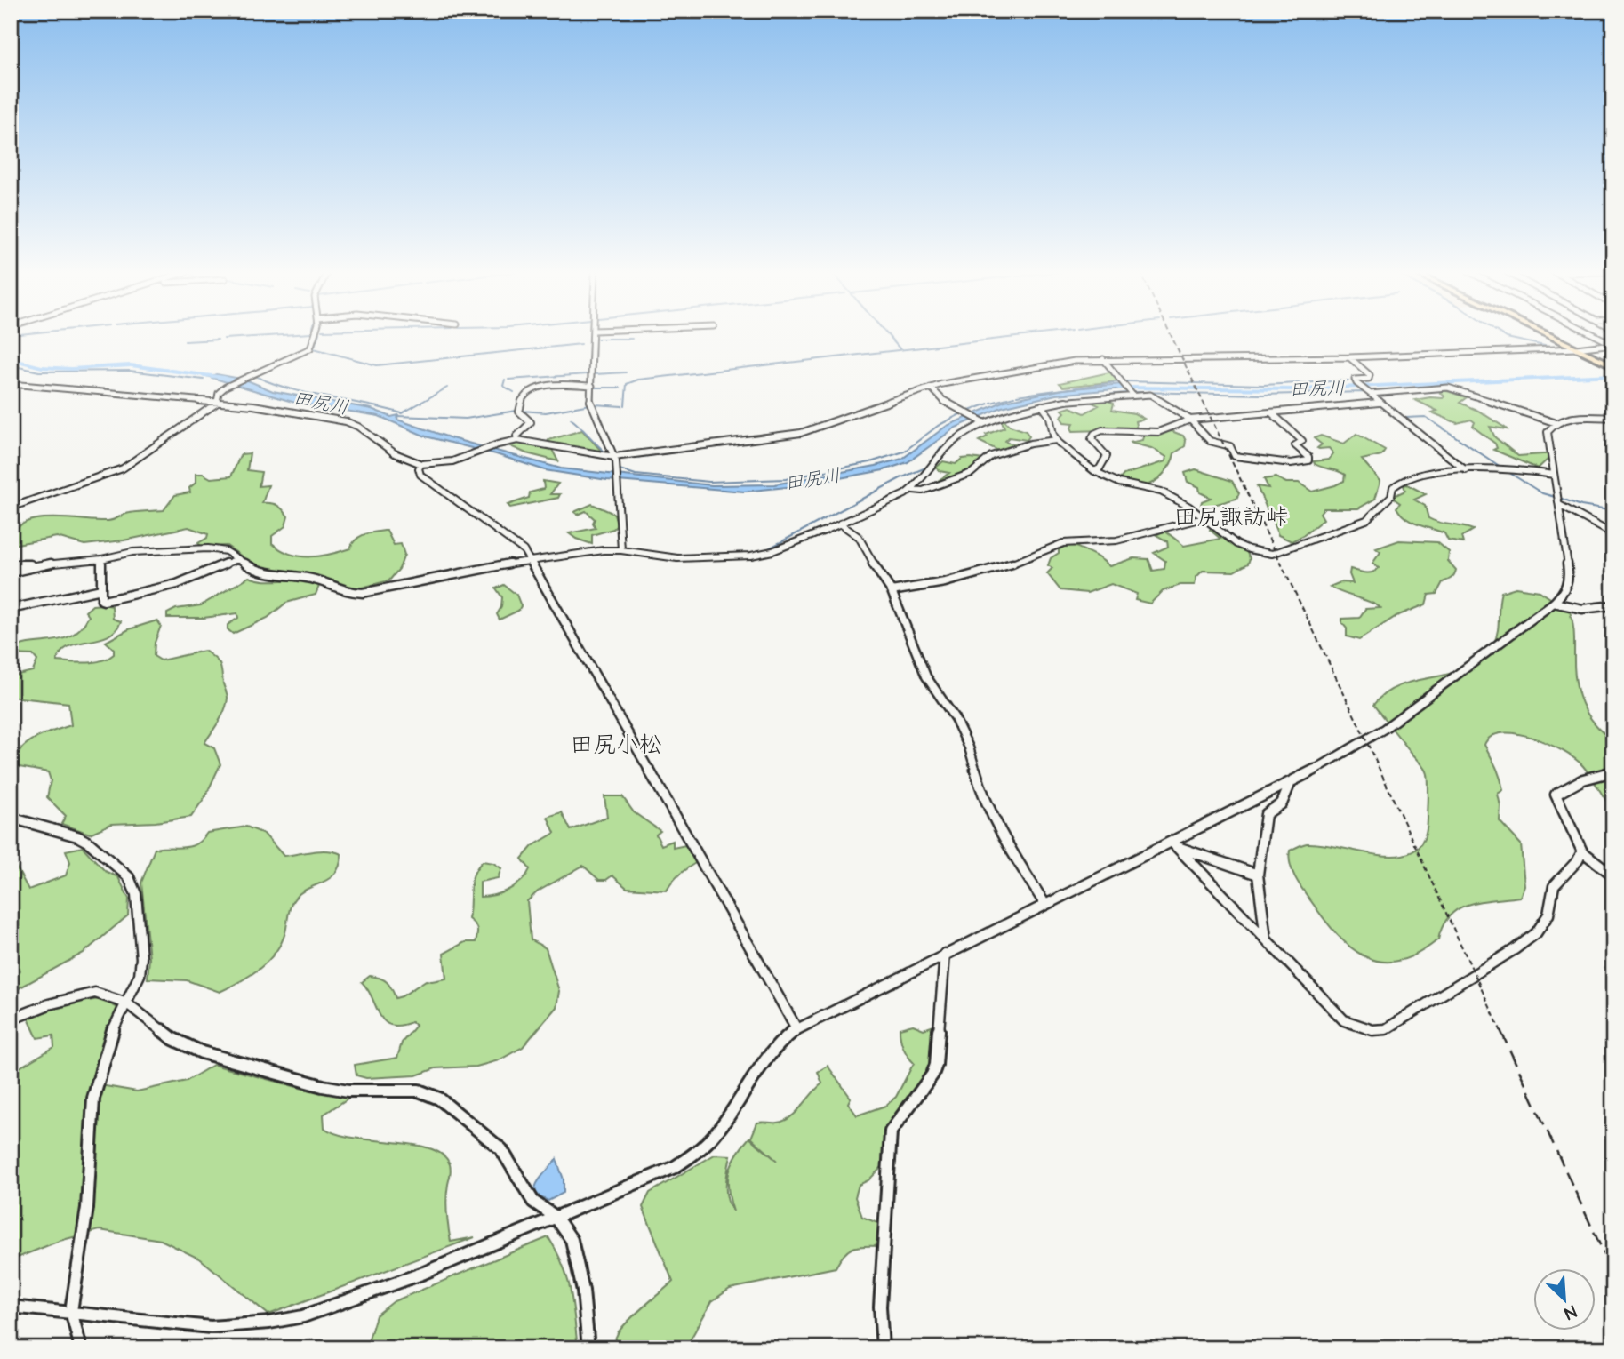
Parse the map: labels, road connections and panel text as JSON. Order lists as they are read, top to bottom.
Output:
{
  "districts": ["田尻諏訪峠", "田尻小松"],
  "water": ["田尻川"],
  "north": "bottom right"
}
